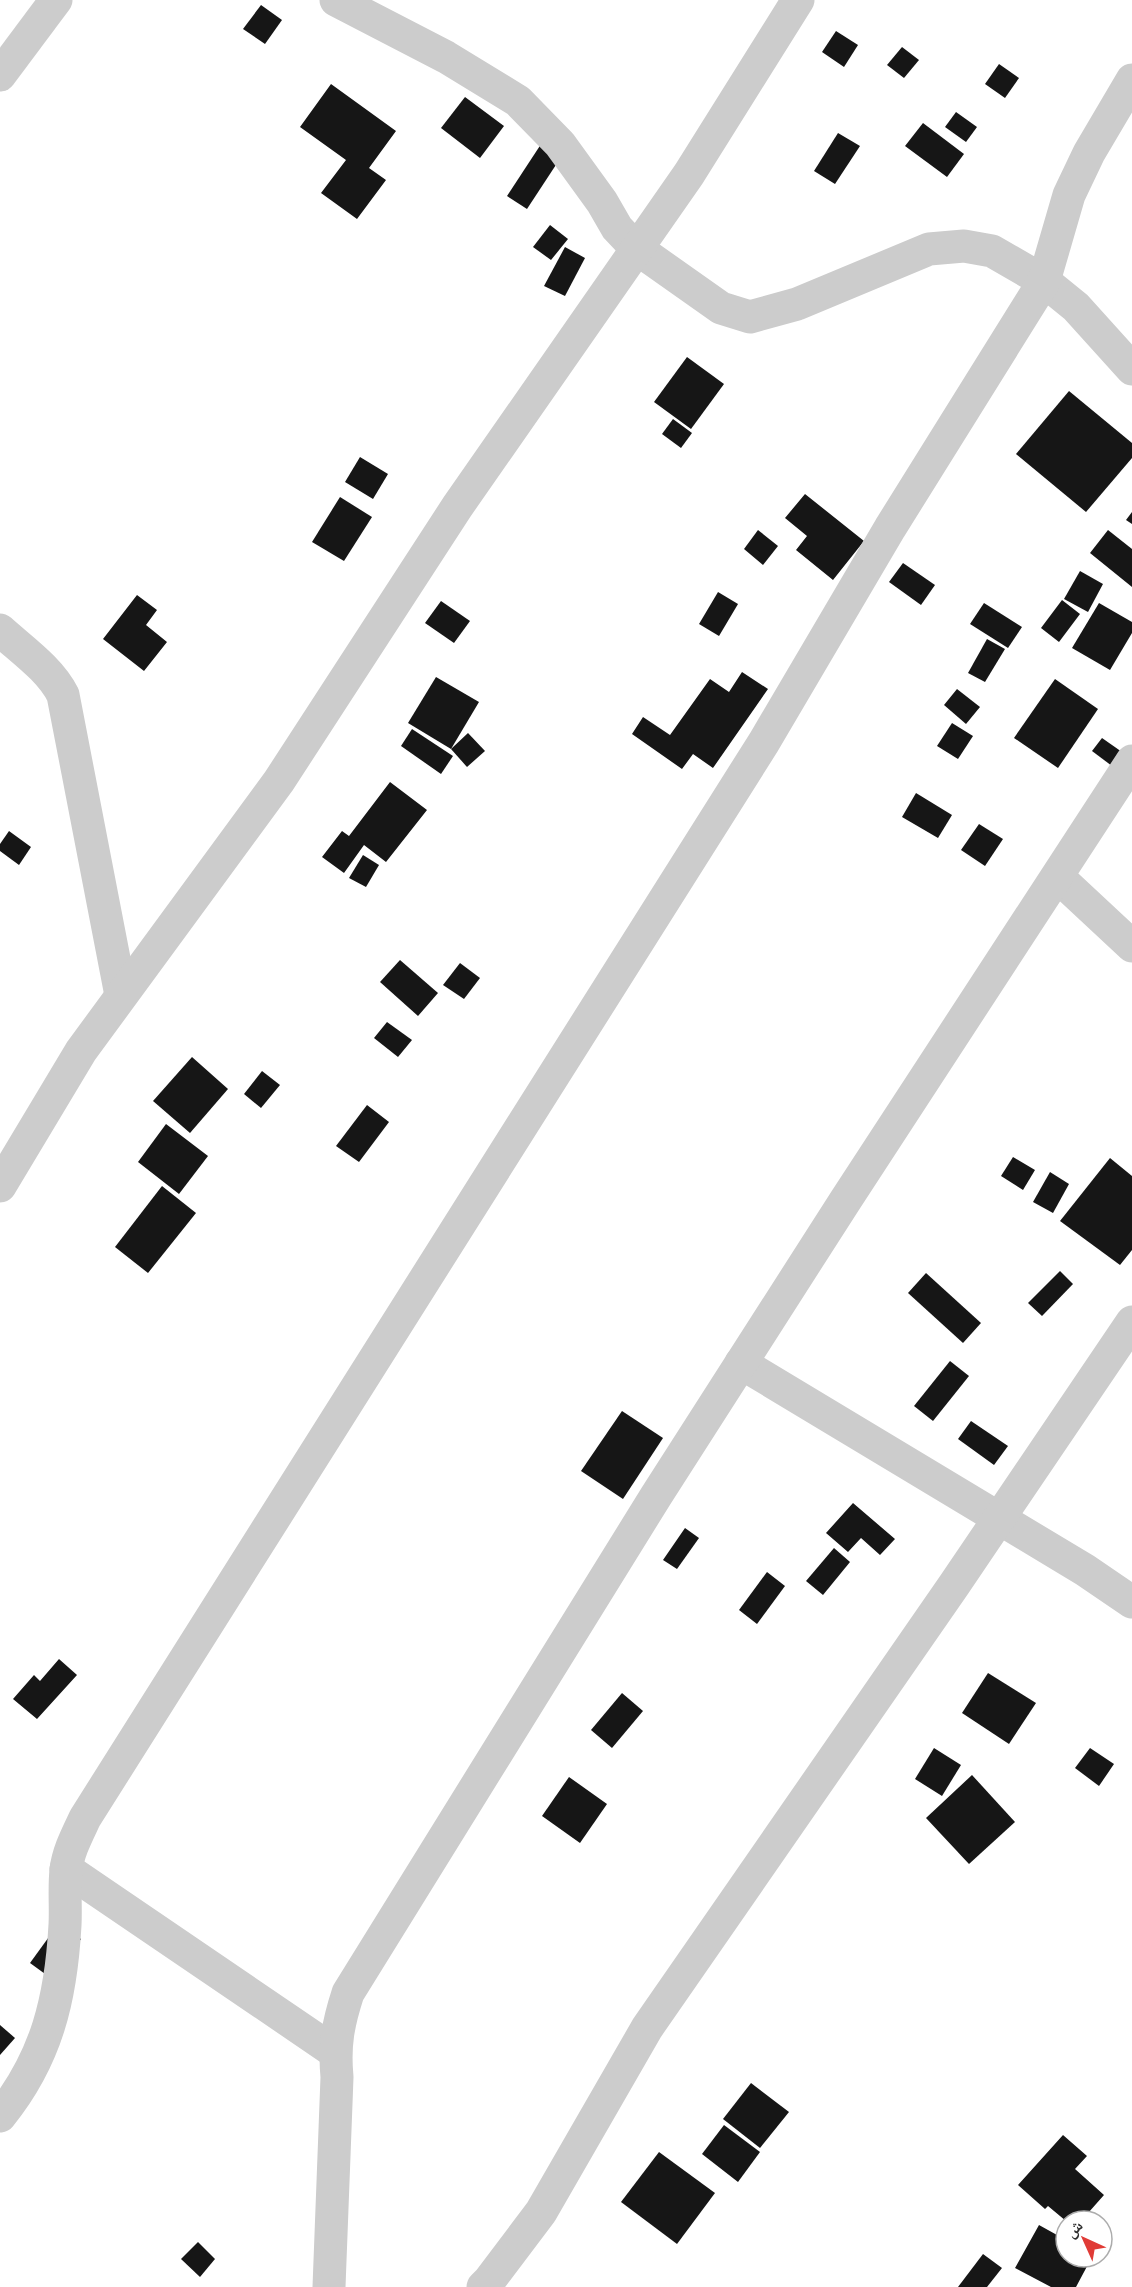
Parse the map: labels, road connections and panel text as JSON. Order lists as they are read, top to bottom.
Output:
{
  "north": "top left"
}
